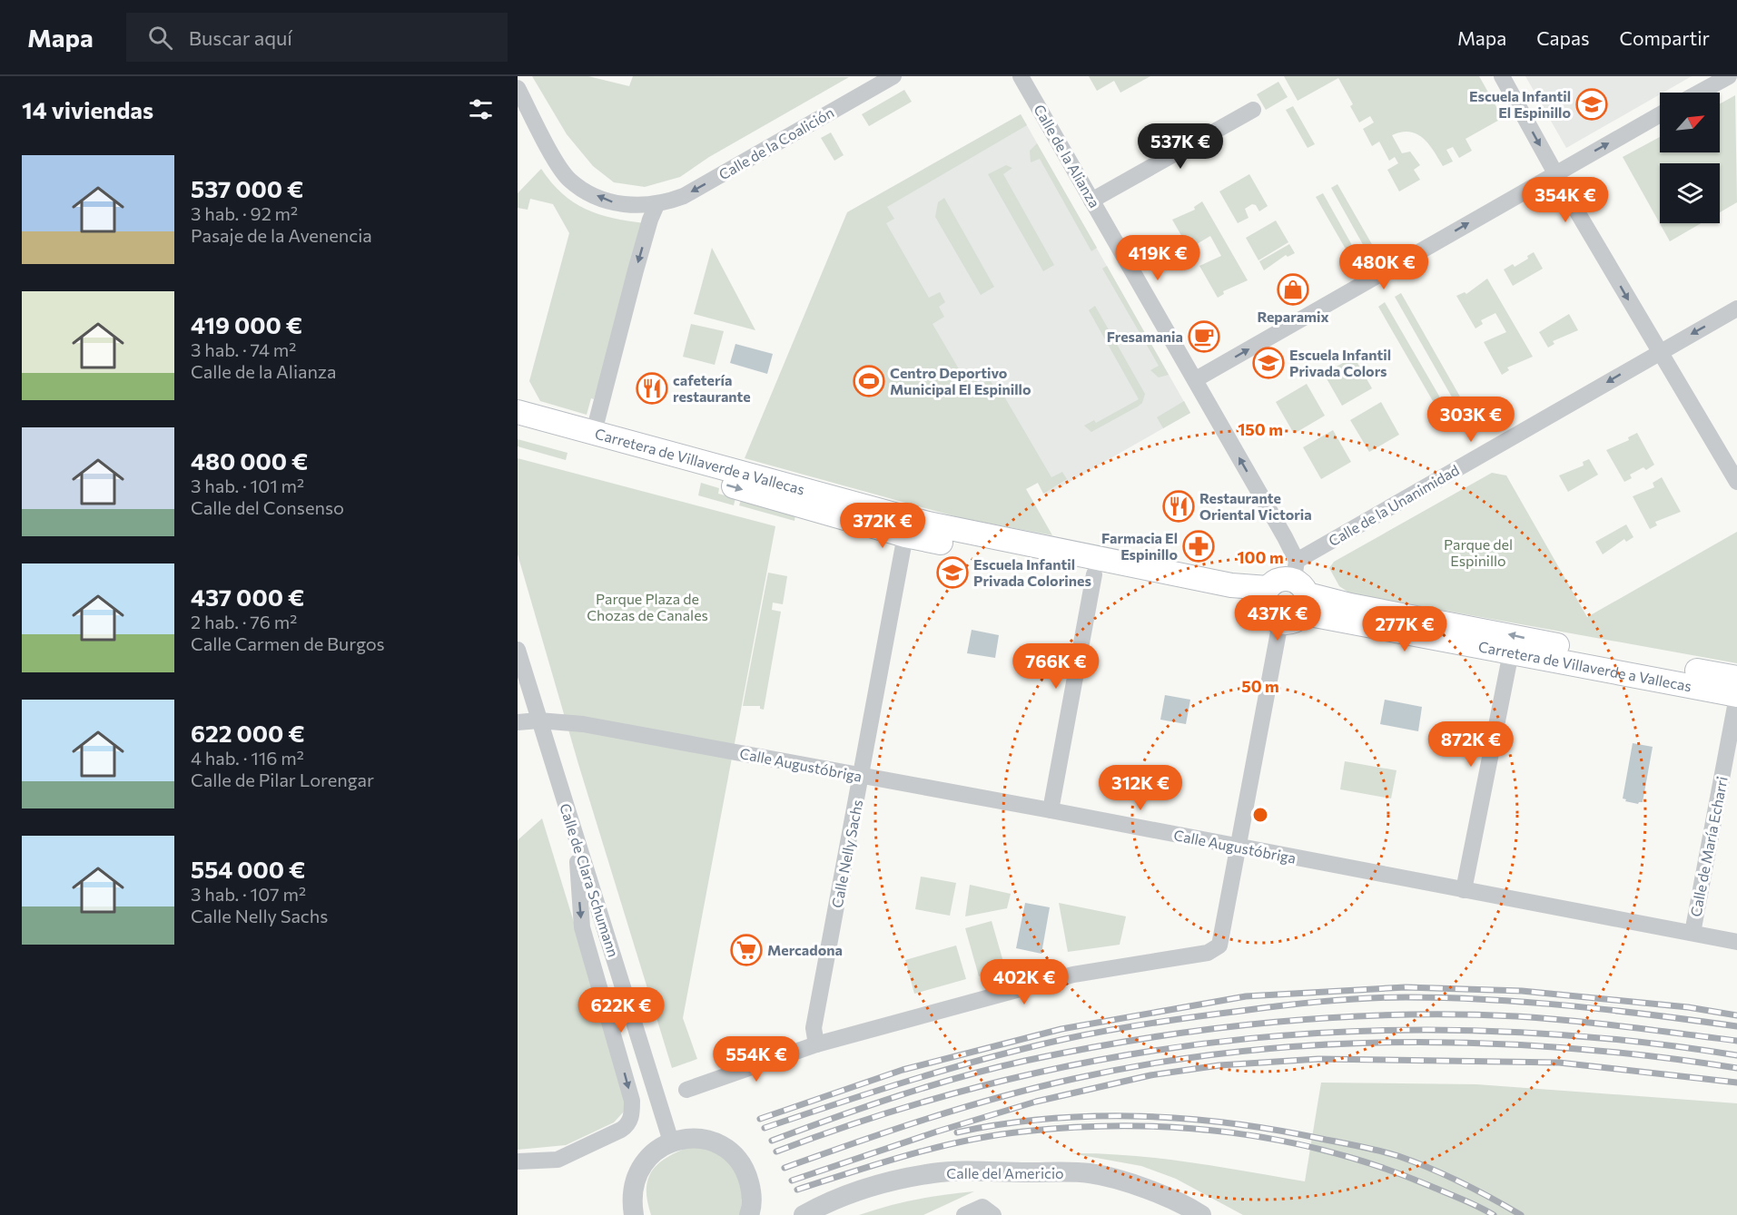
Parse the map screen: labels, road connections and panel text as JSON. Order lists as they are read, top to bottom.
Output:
{
  "streets": {
    "main road": ["Carretera de Villaverde a Vallecas"],
    "street": [
      "Calle de la Coalición",
      "Calle de la Alianza",
      "Calle de la Unanimidad",
      "Calle Augustóbriga",
      "Calle de María Echarri",
      "Calle Nelly Sachs",
      "Calle de Clara Schumann",
      "Calle del Americio"
    ]
  },
  "crossings": [
    ["Calle de la Alianza", "Carretera de Villaverde a Vallecas"],
    ["Calle de la Alianza", "Calle de la Unanimidad"],
    ["Carretera de Villaverde a Vallecas", "Calle de la Unanimidad"],
    ["Carretera de Villaverde a Vallecas", "Calle de María Echarri"],
    ["Carretera de Villaverde a Vallecas", "Calle Nelly Sachs"],
    ["Calle Augustóbriga", "Calle de María Echarri"],
    ["Calle Augustóbriga", "Calle Nelly Sachs"],
    ["Calle Augustóbriga", "Calle de Clara Schumann"]
  ],
  "one_way": ["Calle de la Coalición", "Calle de la Alianza", "Calle de la Unanimidad"],
  "parks": ["Parque del Espinillo", "Parque Plaza de Chozas de Canales"],
  "places": {
    "school or university": ["Escuela Infantil El Espinillo", "Escuela Infantil Privada Colors", "Escuela Infantil Privada Colorines"],
    "shop": ["Reparamix"],
    "cafe": ["Fresamania"],
    "sports": ["Centro Deportivo Municipal El Espinillo"],
    "restaurant": ["cafetería restaurante", "Restaurante Oriental Victoria"],
    "pharmacy": ["Farmacia El Espinillo"],
    "supermarket": ["Mercadona"]
  },
  "north": "top right",
  "page": {
    "header": "Mapa",
    "search": "Buscar aquí",
    "nav": ["Mapa", "Capas", "Compartir"],
    "heading": "14 viviendas",
    "price": [
      "537K €",
      "354K €",
      "419K €",
      "480K €",
      "303K €",
      "372K €",
      "437K €",
      "277K €",
      "766K €",
      "872K €",
      "312K €",
      "402K €",
      "622K €",
      "554K €"
    ],
    "list": [
      {
        "name": "537 000 €",
        "note": "3 hab. · 92 m² · Pasaje de la Avenencia"
      },
      {
        "name": "419 000 €",
        "note": "3 hab. · 74 m² · Calle de la Alianza"
      },
      {
        "name": "480 000 €",
        "note": "3 hab. · 101 m² · Calle del Consenso"
      },
      {
        "name": "437 000 €",
        "note": "2 hab. · 76 m² · Calle Carmen de Burgos"
      },
      {
        "name": "622 000 €",
        "note": "4 hab. · 116 m² · Calle de Pilar Lorengar"
      },
      {
        "name": "554 000 €",
        "note": "3 hab. · 107 m² · Calle Nelly Sachs"
      }
    ]
  },
  "rings": ["150 m", "100 m", "50 m"]
}
